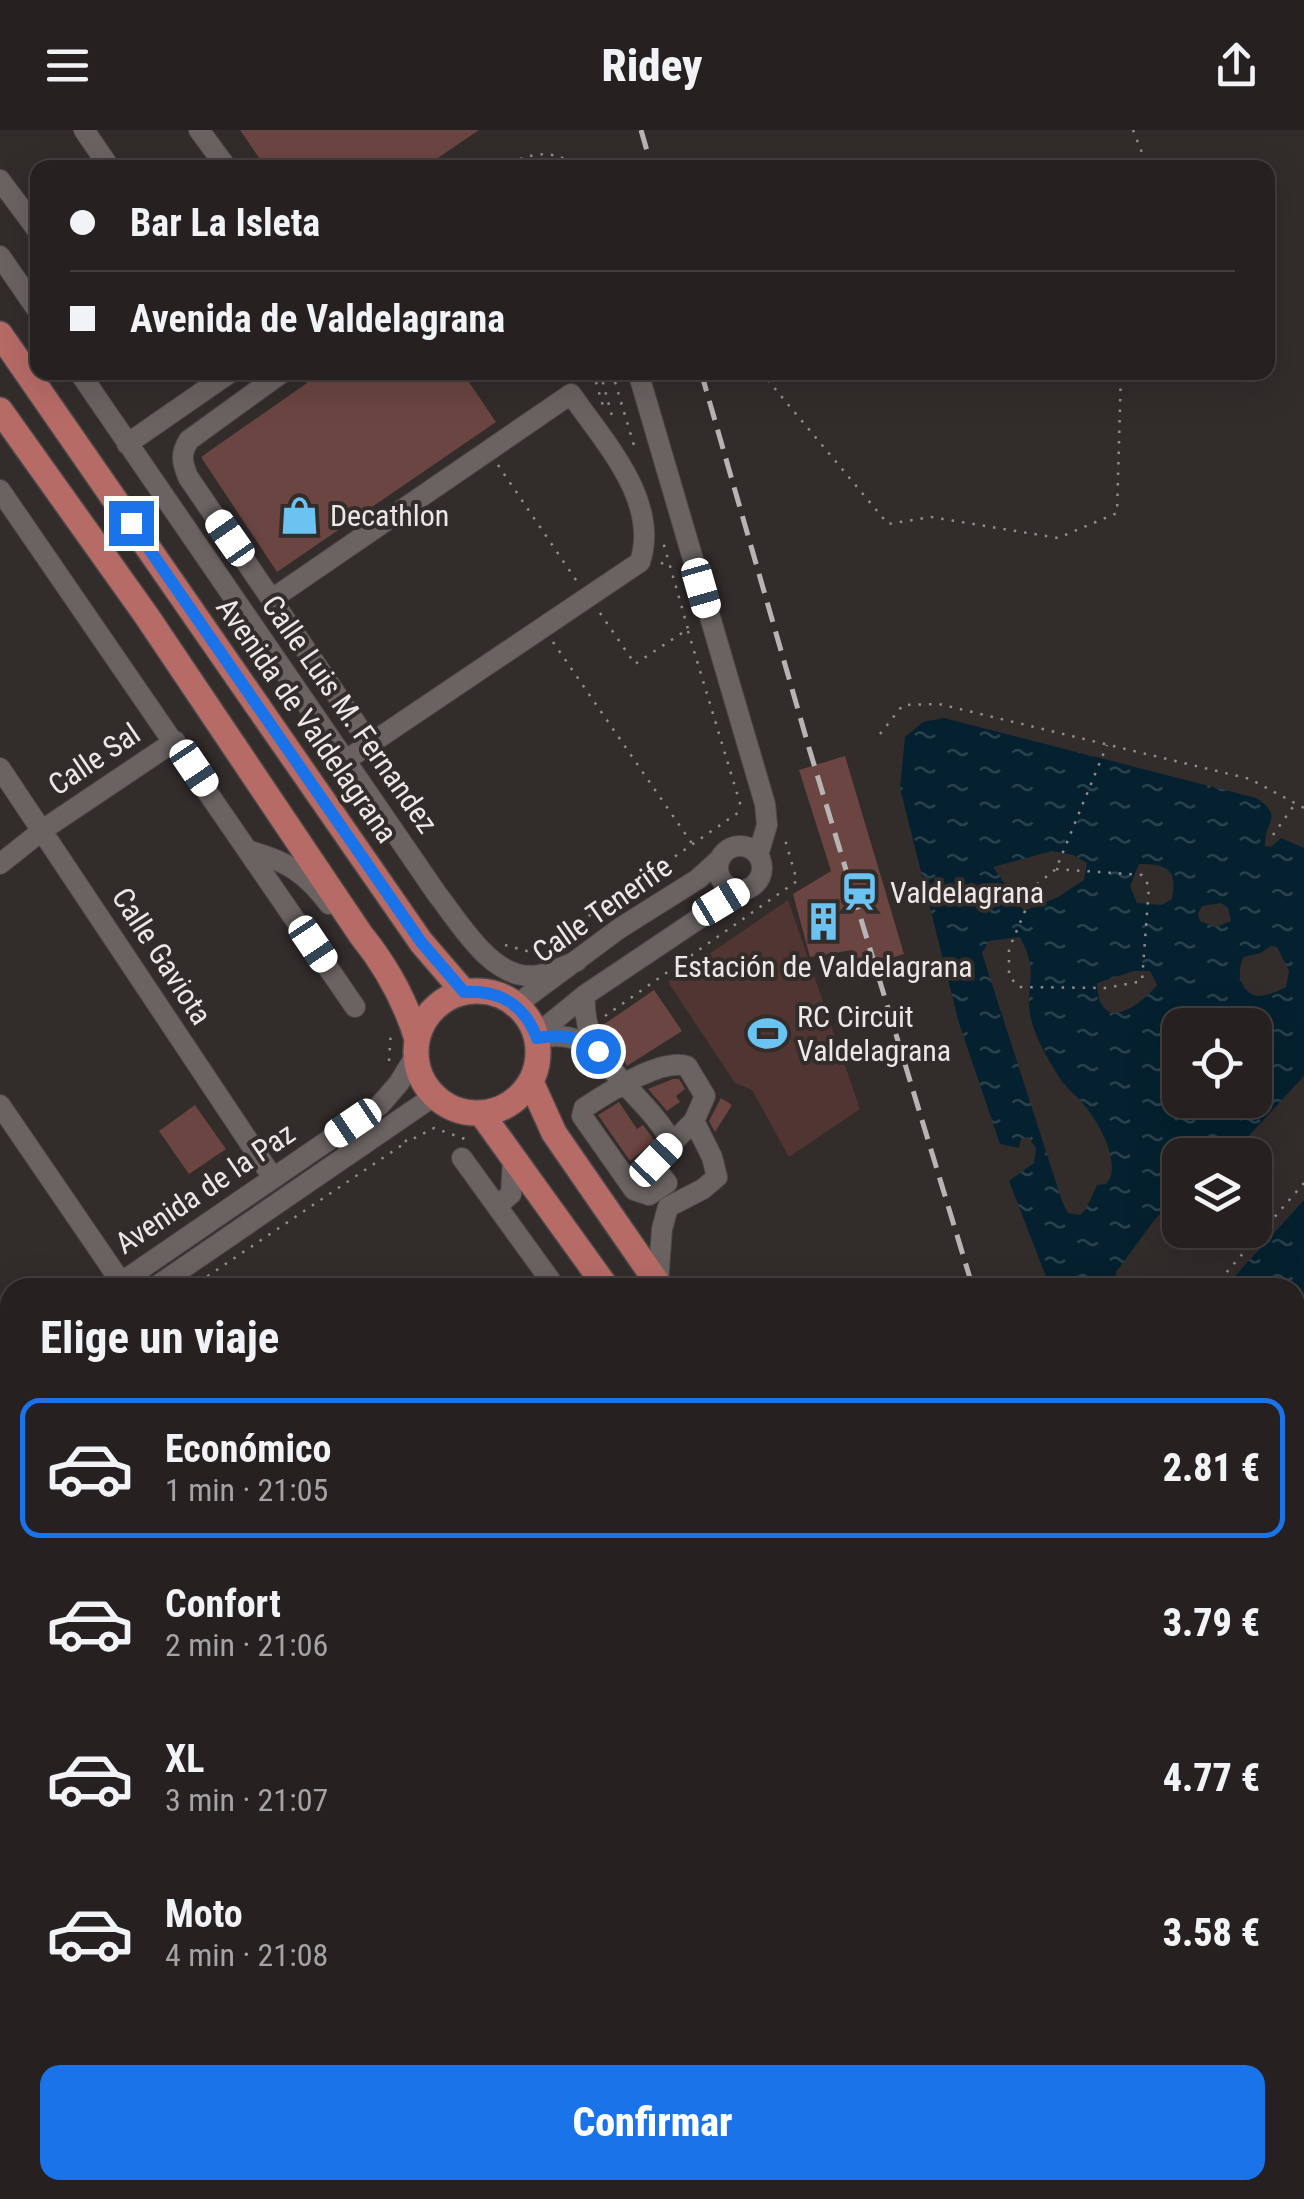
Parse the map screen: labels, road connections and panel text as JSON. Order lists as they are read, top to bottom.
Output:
{
  "streets": {
    "main road": ["Avenida de Valdelagrana"],
    "street": [
      "Calle Luis M. Fernandez",
      "Calle Sal",
      "Calle Tenerife",
      "Calle Gaviota",
      "Avenida de la Paz"
    ]
  },
  "crossings": [
    ["Calle Luis M. Fernandez", "Calle Tenerife"],
    ["Avenida de Valdelagrana", "Calle Tenerife"],
    ["Avenida de Valdelagrana", "Avenida de la Paz"],
    ["Calle Sal", "Calle Gaviota"],
    ["Calle Tenerife", "Avenida de la Paz"],
    ["Calle Gaviota", "Avenida de la Paz"]
  ],
  "places": {
    "shop": ["Decathlon"],
    "station": ["Valdelagrana"],
    "building": ["Estación de Valdelagrana"],
    "sports": ["RC Circuit Valdelagrana"]
  },
  "page": {
    "header": "Ridey",
    "banner": ["Bar La Isleta", "Avenida de Valdelagrana"],
    "heading": "Elige un viaje",
    "list": [
      {
        "name": "Económico",
        "note": "1 min · 21:05",
        "value": "2.81 €"
      },
      {
        "name": "Confort",
        "note": "2 min · 21:06",
        "value": "3.79 €"
      },
      {
        "name": "XL",
        "note": "3 min · 21:07",
        "value": "4.77 €"
      },
      {
        "name": "Moto",
        "note": "4 min · 21:08",
        "value": "3.58 €"
      }
    ],
    "buttons": "Confirmar"
  }
}
